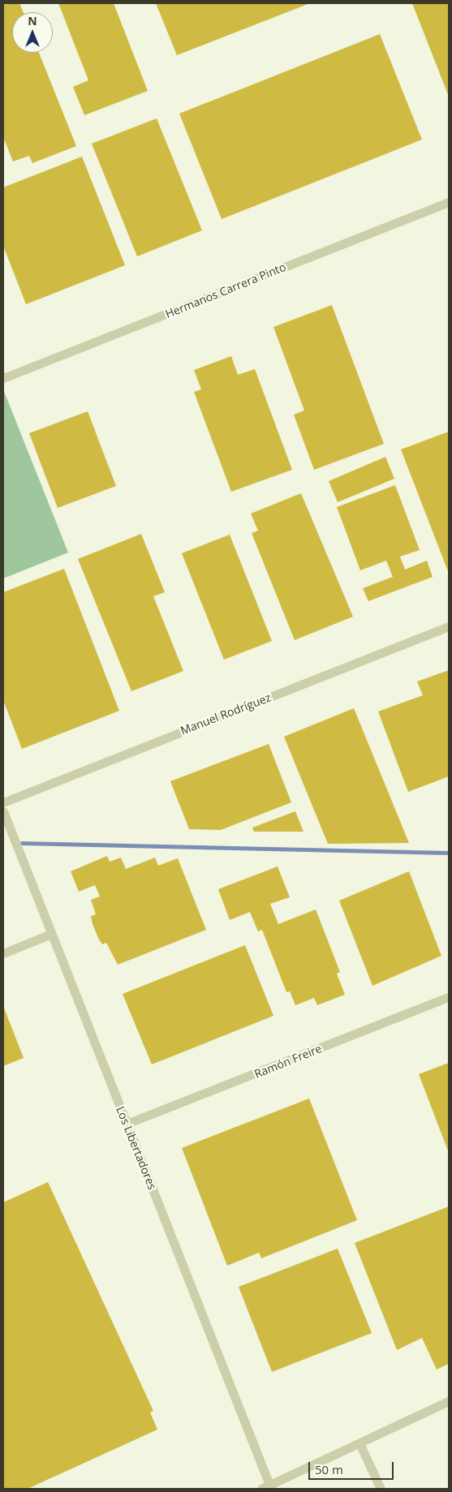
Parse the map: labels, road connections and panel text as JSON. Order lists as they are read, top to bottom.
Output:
{
  "streets": {
    "street": [
      "Hermanos Carrera Pinto",
      "Manuel Rodríguez",
      "Ramón Freire",
      "Los Libertadores"
    ]
  },
  "crossings": [
    ["Ramón Freire", "Los Libertadores"]
  ],
  "scale_bar": "50 m",
  "north": "top"
}
